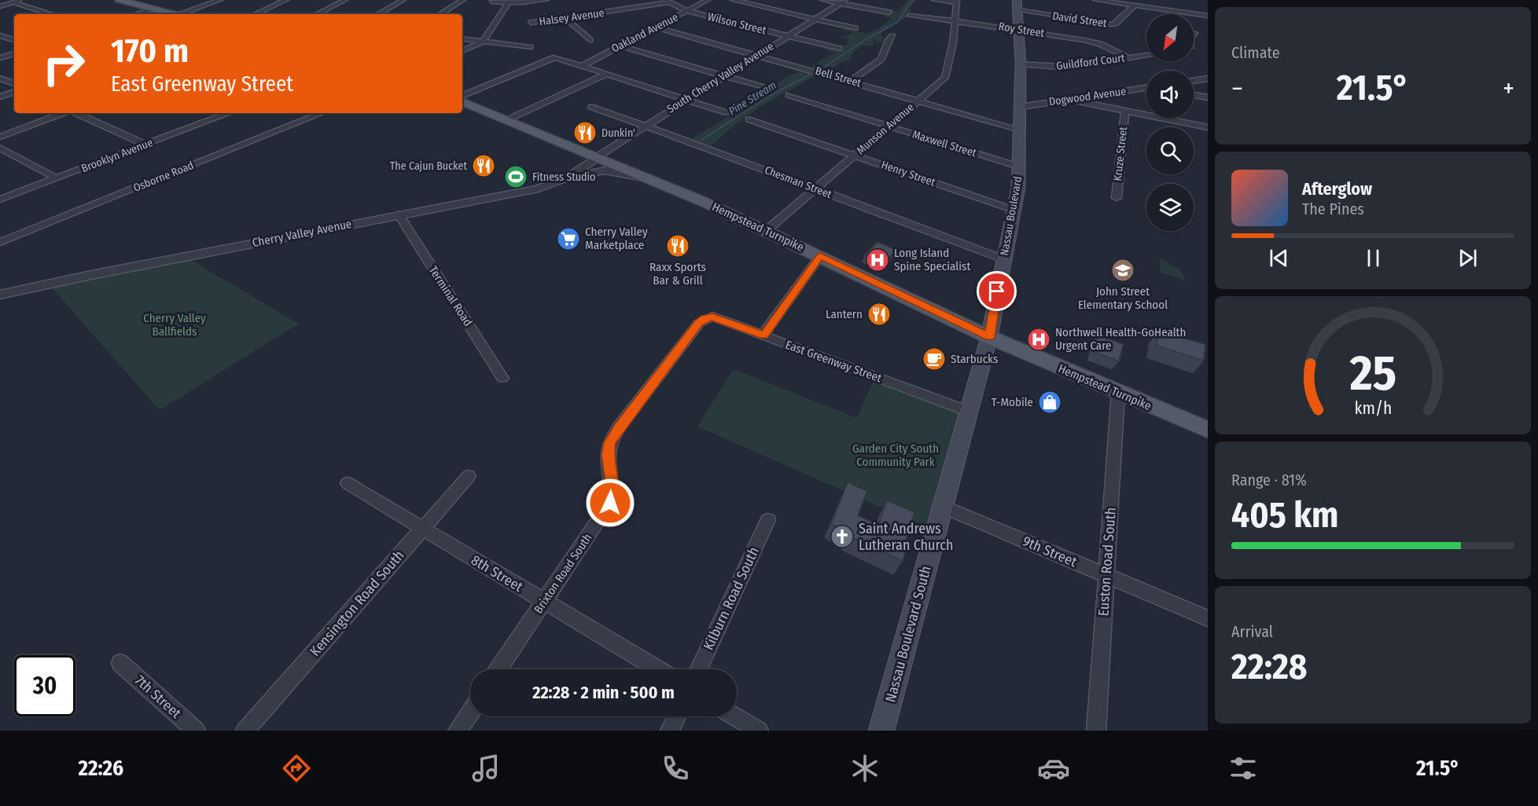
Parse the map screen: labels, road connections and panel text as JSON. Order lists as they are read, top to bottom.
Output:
{
  "streets": {
    "main road": ["Nassau Boulevard", "Hempstead Turnpike", "Nassau Boulevard South"],
    "street": [
      "Halsey Avenue",
      "David Street",
      "Wilson Street",
      "Roy Street",
      "Oakland Avenue",
      "Guildford Court",
      "Bell Street",
      "South Cherry Valley Avenue",
      "Dogwood Avenue",
      "Munson Avenue",
      "Maxwell Street",
      "Kruze Street",
      "Brooklyn Avenue",
      "Henry Street",
      "Osborne Road",
      "Chesman Street",
      "Cherry Valley Avenue",
      "Terminal Road",
      "East Greenway Street",
      "9th Street",
      "Euston Road South",
      "8th Street",
      "Brixton Road South",
      "Kilburn Road South",
      "Kensington Road South",
      "7th Street"
    ]
  },
  "crossings": [
    ["Halsey Avenue", "Wilson Street"],
    ["David Street", "Nassau Boulevard"],
    ["Wilson Street", "Oakland Avenue"],
    ["Wilson Street", "South Cherry Valley Avenue"],
    ["Roy Street", "Guildford Court"],
    ["Roy Street", "Munson Avenue"],
    ["Roy Street", "Nassau Boulevard"],
    ["Oakland Avenue", "Bell Street"],
    ["Guildford Court", "Nassau Boulevard"],
    ["Bell Street", "South Cherry Valley Avenue"],
    ["Bell Street", "Munson Avenue"],
    ["Bell Street", "Nassau Boulevard"],
    ["South Cherry Valley Avenue", "Chesman Street"],
    ["South Cherry Valley Avenue", "Hempstead Turnpike"],
    ["South Cherry Valley Avenue", "Cherry Valley Avenue"],
    ["Dogwood Avenue", "Nassau Boulevard"],
    ["Munson Avenue", "Maxwell Street"],
    ["Munson Avenue", "Henry Street"],
    ["Munson Avenue", "Chesman Street"],
    ["Munson Avenue", "Hempstead Turnpike"],
    ["Maxwell Street", "Nassau Boulevard"],
    ["Henry Street", "Nassau Boulevard"],
    ["Chesman Street", "Nassau Boulevard"],
    ["Nassau Boulevard", "Hempstead Turnpike"],
    ["Nassau Boulevard", "East Greenway Street"],
    ["Nassau Boulevard", "Nassau Boulevard South"],
    ["Hempstead Turnpike", "Cherry Valley Avenue"],
    ["Hempstead Turnpike", "Euston Road South"],
    ["Cherry Valley Avenue", "Terminal Road"],
    ["East Greenway Street", "Brixton Road South"],
    ["East Greenway Street", "Nassau Boulevard South"],
    ["9th Street", "Euston Road South"],
    ["9th Street", "Nassau Boulevard South"],
    ["8th Street", "Brixton Road South"],
    ["8th Street", "Kensington Road South"]
  ],
  "water": ["Pine Stream"],
  "parks": ["Cherry Valley Ballfields", "Garden City South Community Park"],
  "places": {
    "restaurant": [
      "Dunkin'",
      "The Cajun Bucket",
      "Raxx Sports Bar & Grill",
      "Lantern"
    ],
    "sports": ["Fitness Studio"],
    "supermarket": ["Cherry Valley Marketplace"],
    "hospital": ["Long Island Spine Specialist", "Northwell Health-GoHealth Urgent Care"],
    "school or university": ["John Street Elementary School"],
    "cafe": ["Starbucks"],
    "shop": ["T-Mobile"],
    "church": ["Saint Andrews Lutheran Church"]
  },
  "north": "bottom left",
  "page": {
    "tile": [
      "Climate",
      ["Range · 81%", "405 km"],
      ["Arrival", "22:28"]
    ],
    "turn": ["170 m", "East Greenway Street"],
    "heat": ["−", "21.5°", "+"],
    "song": ["Afterglow", "The Pines"],
    "limit": "30",
    "trip": "22:28 · 2 min · 500 m",
    "tabs": ["22:26", "21.5°"],
    "gauge": ["25", "km/h"]
  }
}
